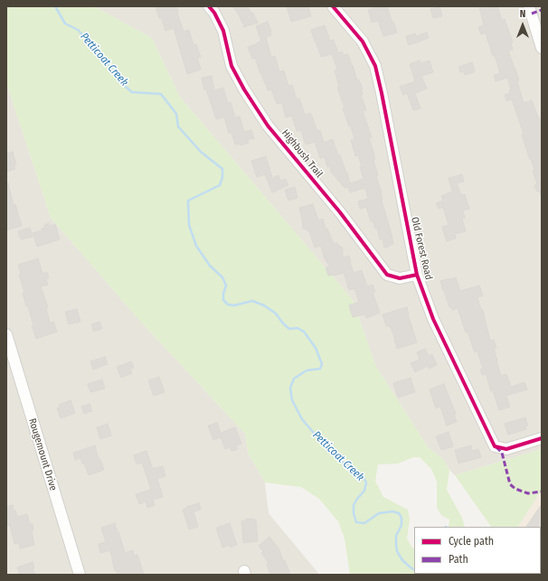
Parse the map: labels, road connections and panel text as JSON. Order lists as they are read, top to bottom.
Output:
{
  "streets": {
    "street": ["Highbush Trail", "Old Forest Road", "Rougemount Drive"]
  },
  "crossings": [
    ["Highbush Trail", "Old Forest Road"]
  ],
  "water": ["Petticoat Creek"],
  "legend": ["Cycle path", "Path"],
  "north": "top"
}
